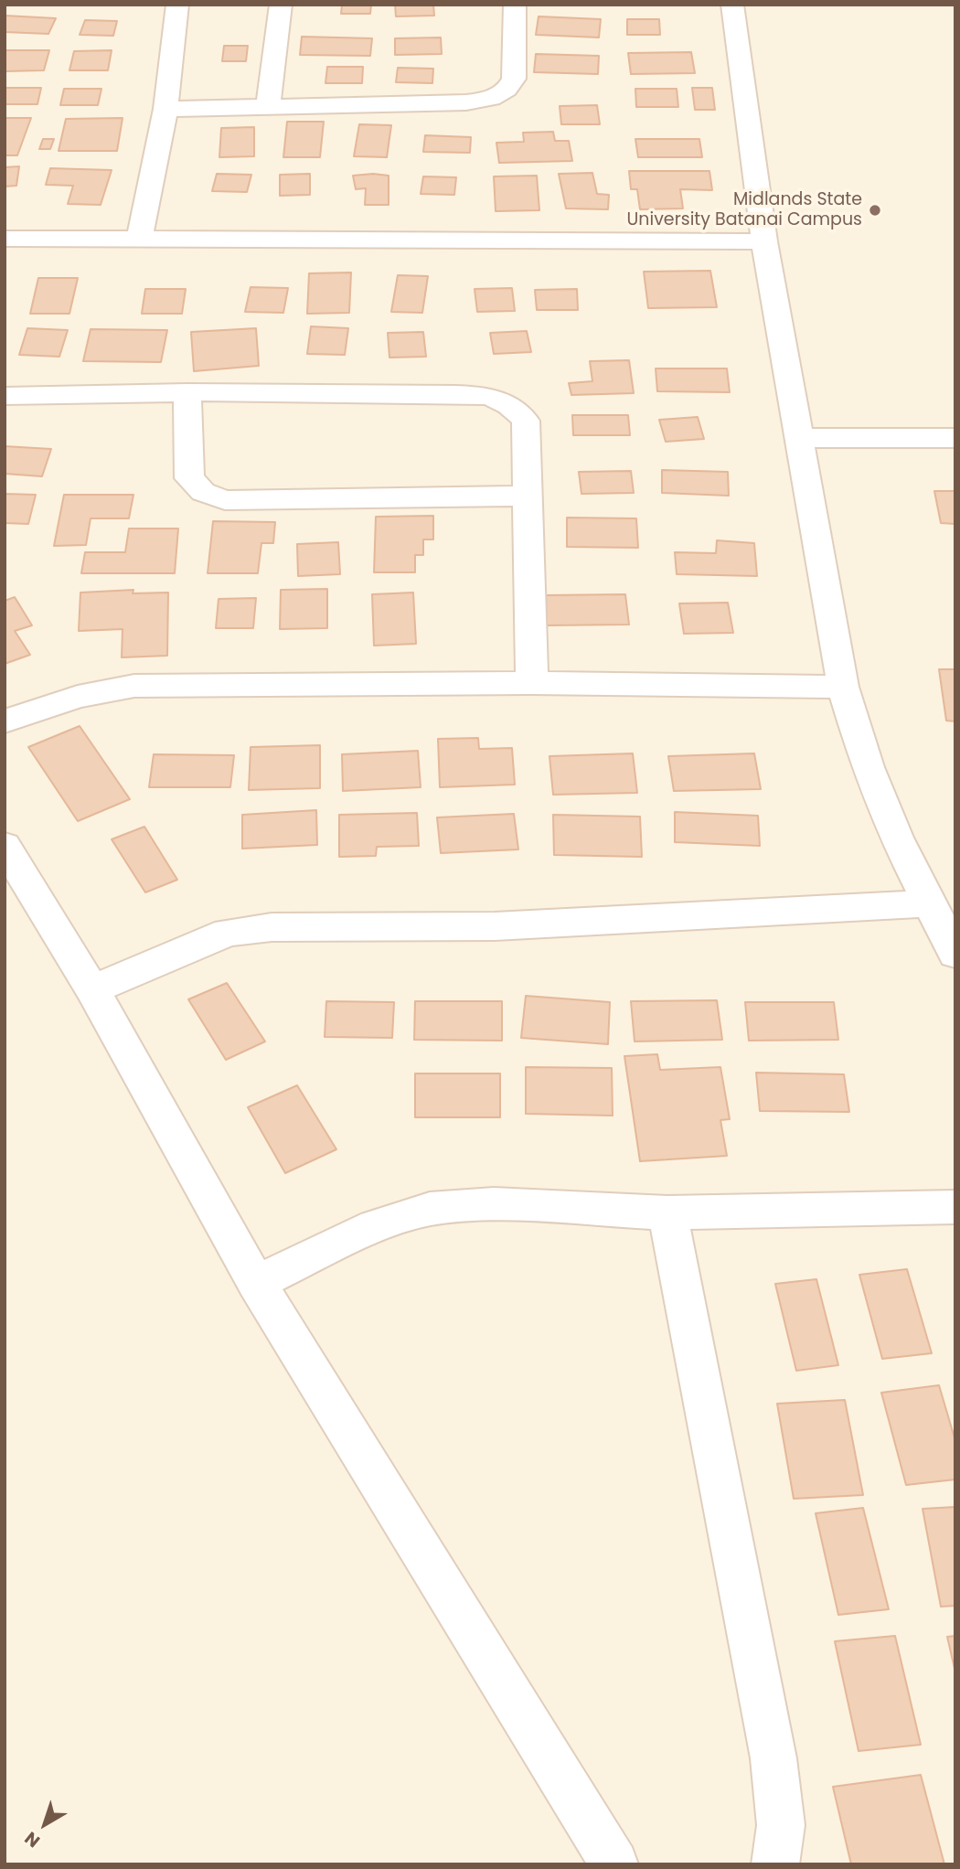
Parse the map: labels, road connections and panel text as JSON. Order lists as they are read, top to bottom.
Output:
{
  "places": ["Midlands State University Batanai Campus"],
  "north": "bottom left"
}
